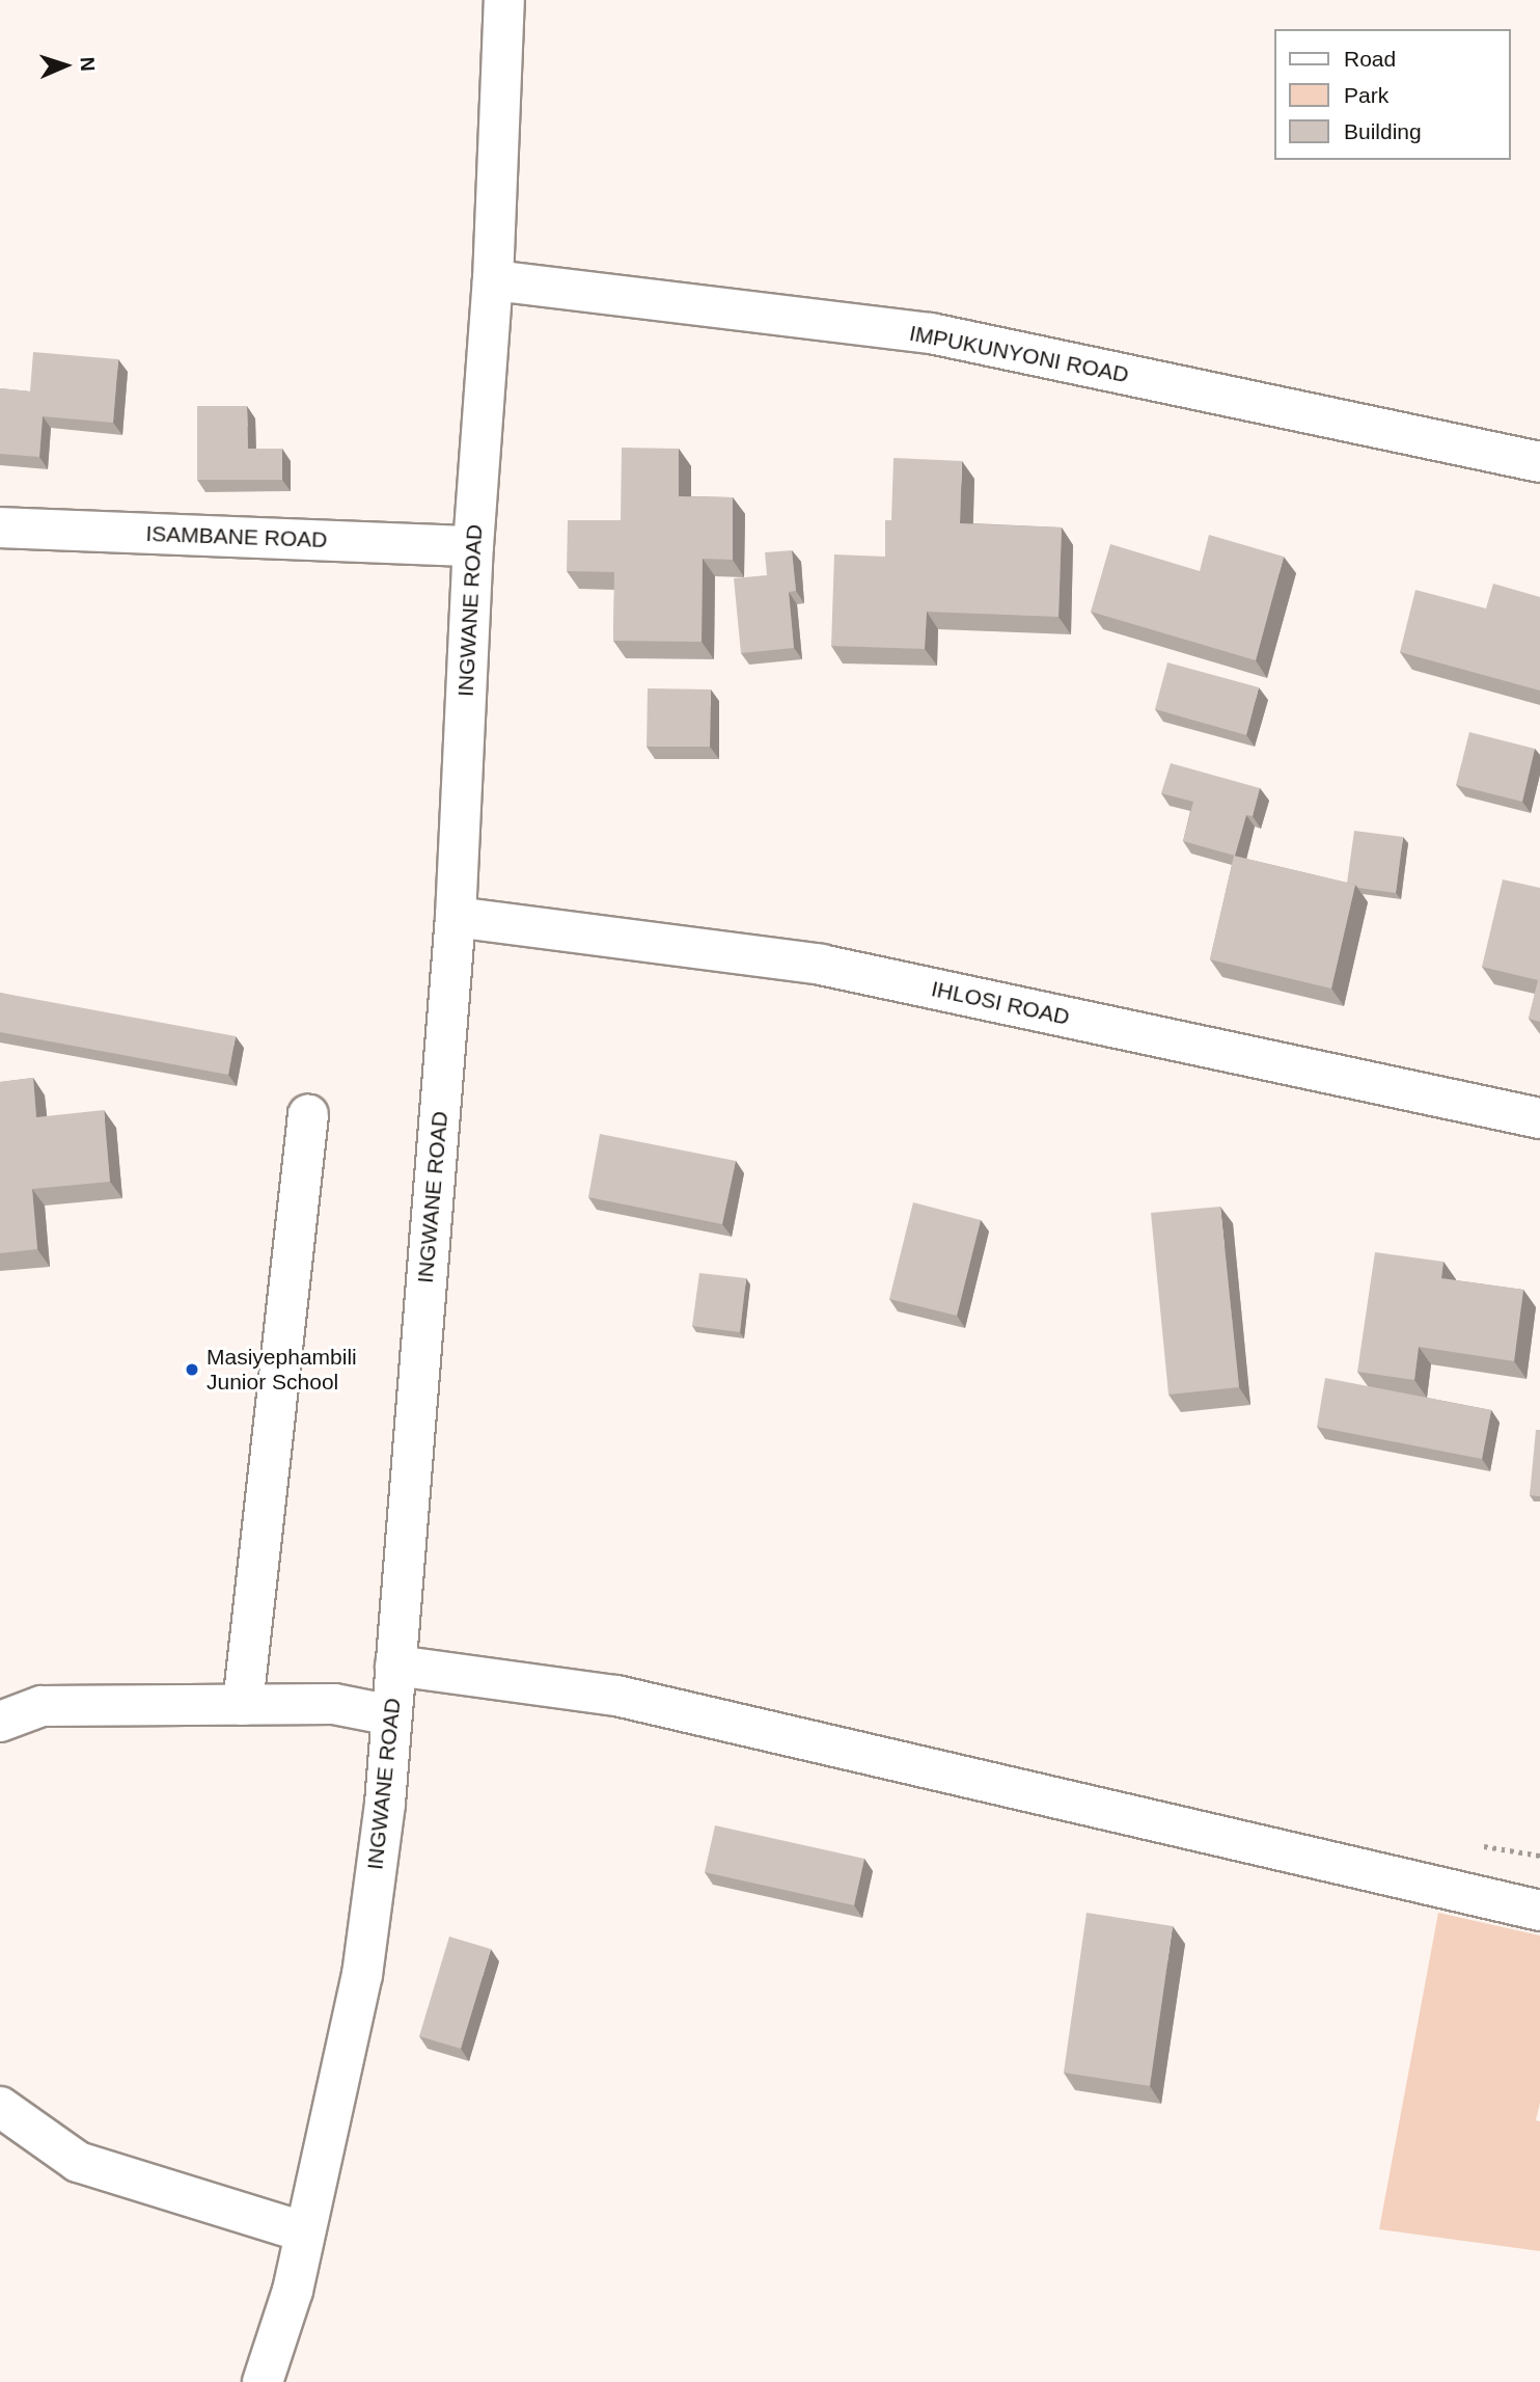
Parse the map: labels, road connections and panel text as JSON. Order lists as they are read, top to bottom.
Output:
{
  "streets": {
    "street": [
      "IMPUKUNYONI ROAD",
      "ISAMBANE ROAD",
      "INGWANE ROAD",
      "IHLOSI ROAD"
    ]
  },
  "crossings": [
    ["IMPUKUNYONI ROAD", "INGWANE ROAD"],
    ["ISAMBANE ROAD", "INGWANE ROAD"],
    ["INGWANE ROAD", "IHLOSI ROAD"]
  ],
  "places": ["Masiyephambili Junior School"],
  "legend": ["Road", "Park", "Building"],
  "north": "right"
}
